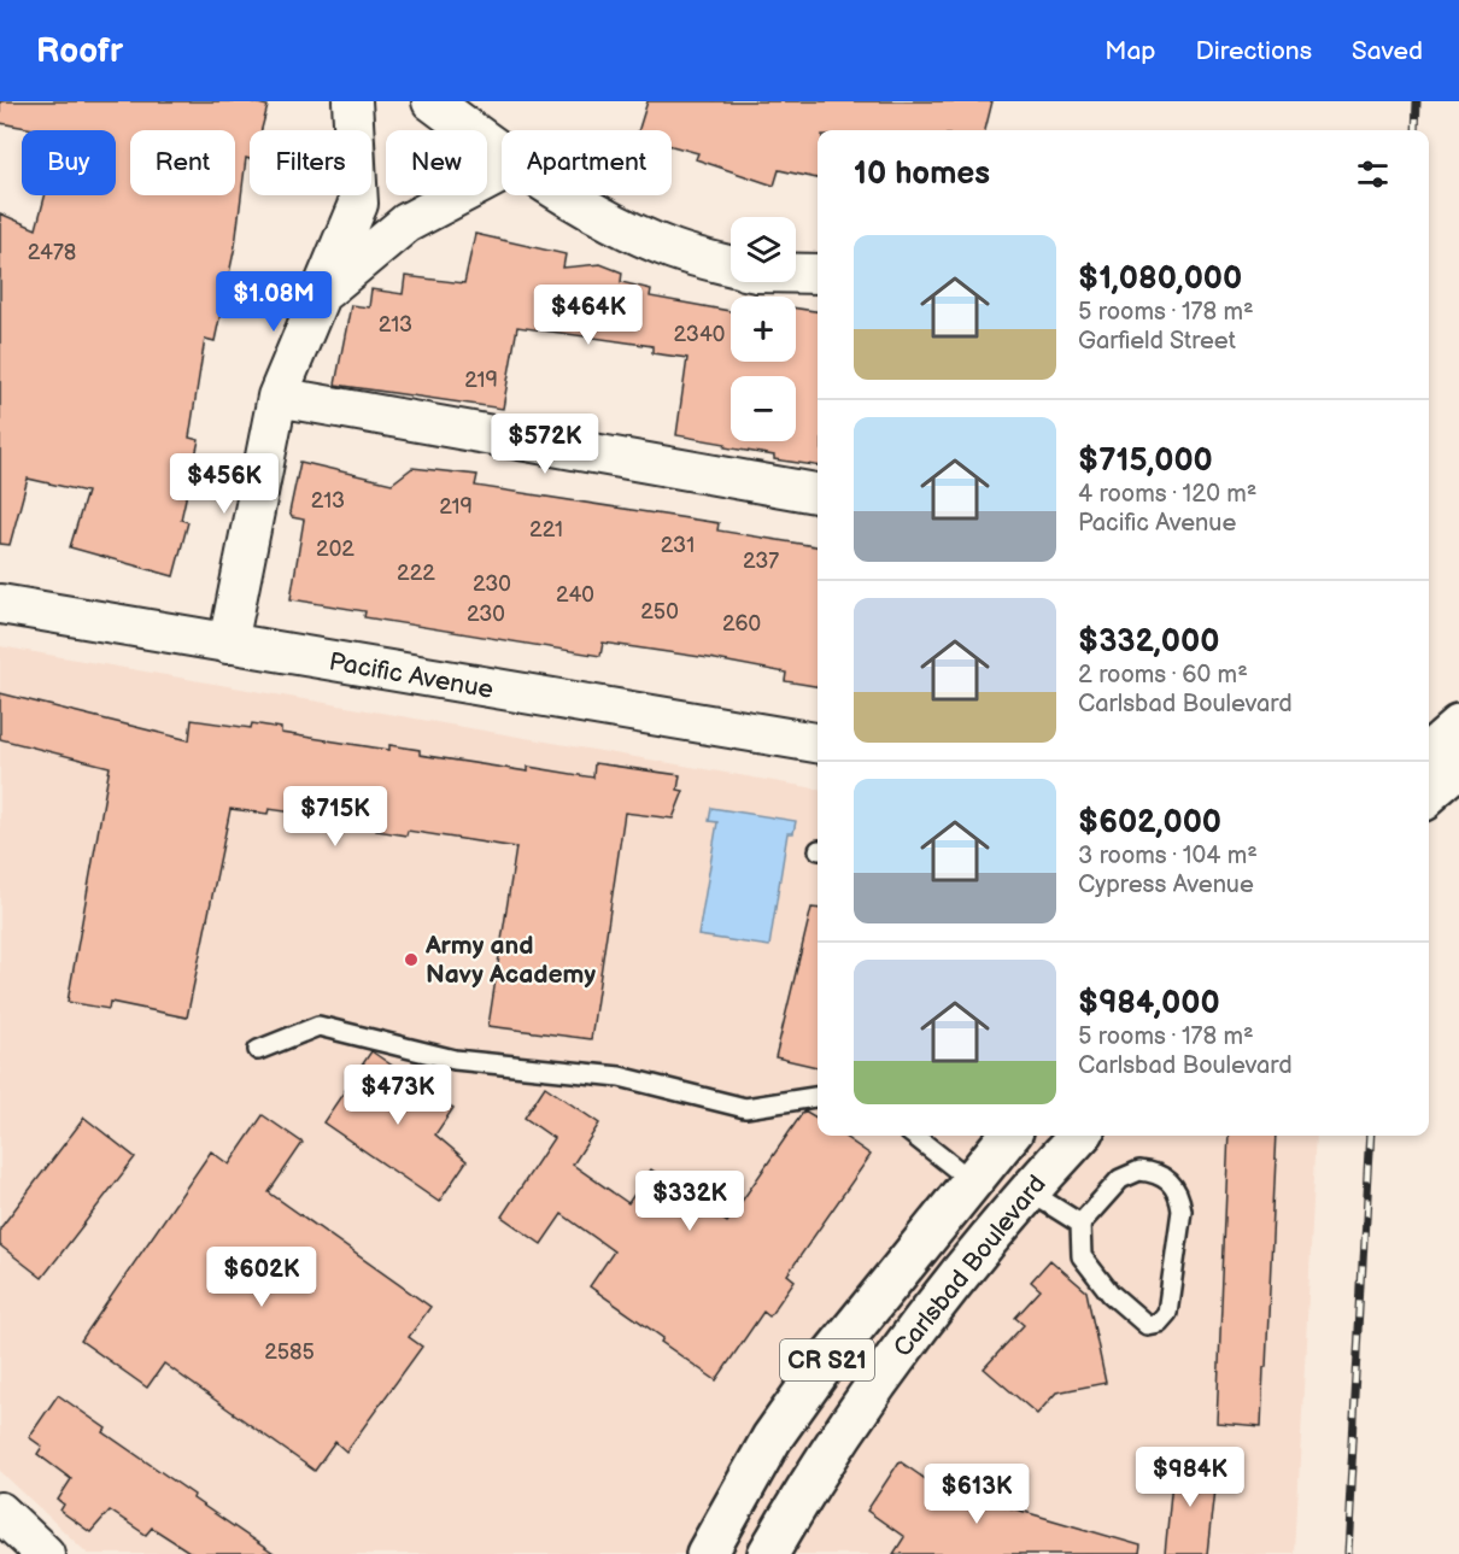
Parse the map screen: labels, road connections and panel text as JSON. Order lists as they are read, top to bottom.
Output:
{
  "streets": {
    "main road": ["Carlsbad Boulevard", "CR S21"],
    "street": ["Pacific Avenue"]
  },
  "places": ["Army and Navy Academy"],
  "house_numbers": [
    "2478",
    "213",
    "2340",
    "219",
    "213",
    "219",
    "221",
    "231",
    "202",
    "237",
    "222",
    "230",
    "240",
    "250",
    "230",
    "260",
    "2585"
  ],
  "page": {
    "header": "Roofr",
    "nav": ["Map", "Directions", "Saved"],
    "chip": [
      "Buy",
      "Rent",
      "Filters",
      "New",
      "Apartment"
    ],
    "heading": "10 homes",
    "map_buttons": ["+", "−"],
    "list": [
      {
        "name": "$1,080,000",
        "note": "5 rooms · 178 m² · Garfield Street"
      },
      {
        "name": "$715,000",
        "note": "4 rooms · 120 m² · Pacific Avenue"
      },
      {
        "name": "$332,000",
        "note": "2 rooms · 60 m² · Carlsbad Boulevard"
      },
      {
        "name": "$602,000",
        "note": "3 rooms · 104 m² · Cypress Avenue"
      },
      {
        "name": "$984,000",
        "note": "5 rooms · 178 m² · Carlsbad Boulevard"
      }
    ],
    "price": [
      "$1.08M",
      "$464K",
      "$572K",
      "$456K",
      "$715K",
      "$473K",
      "$332K",
      "$602K",
      "$984K",
      "$613K"
    ]
  }
}
